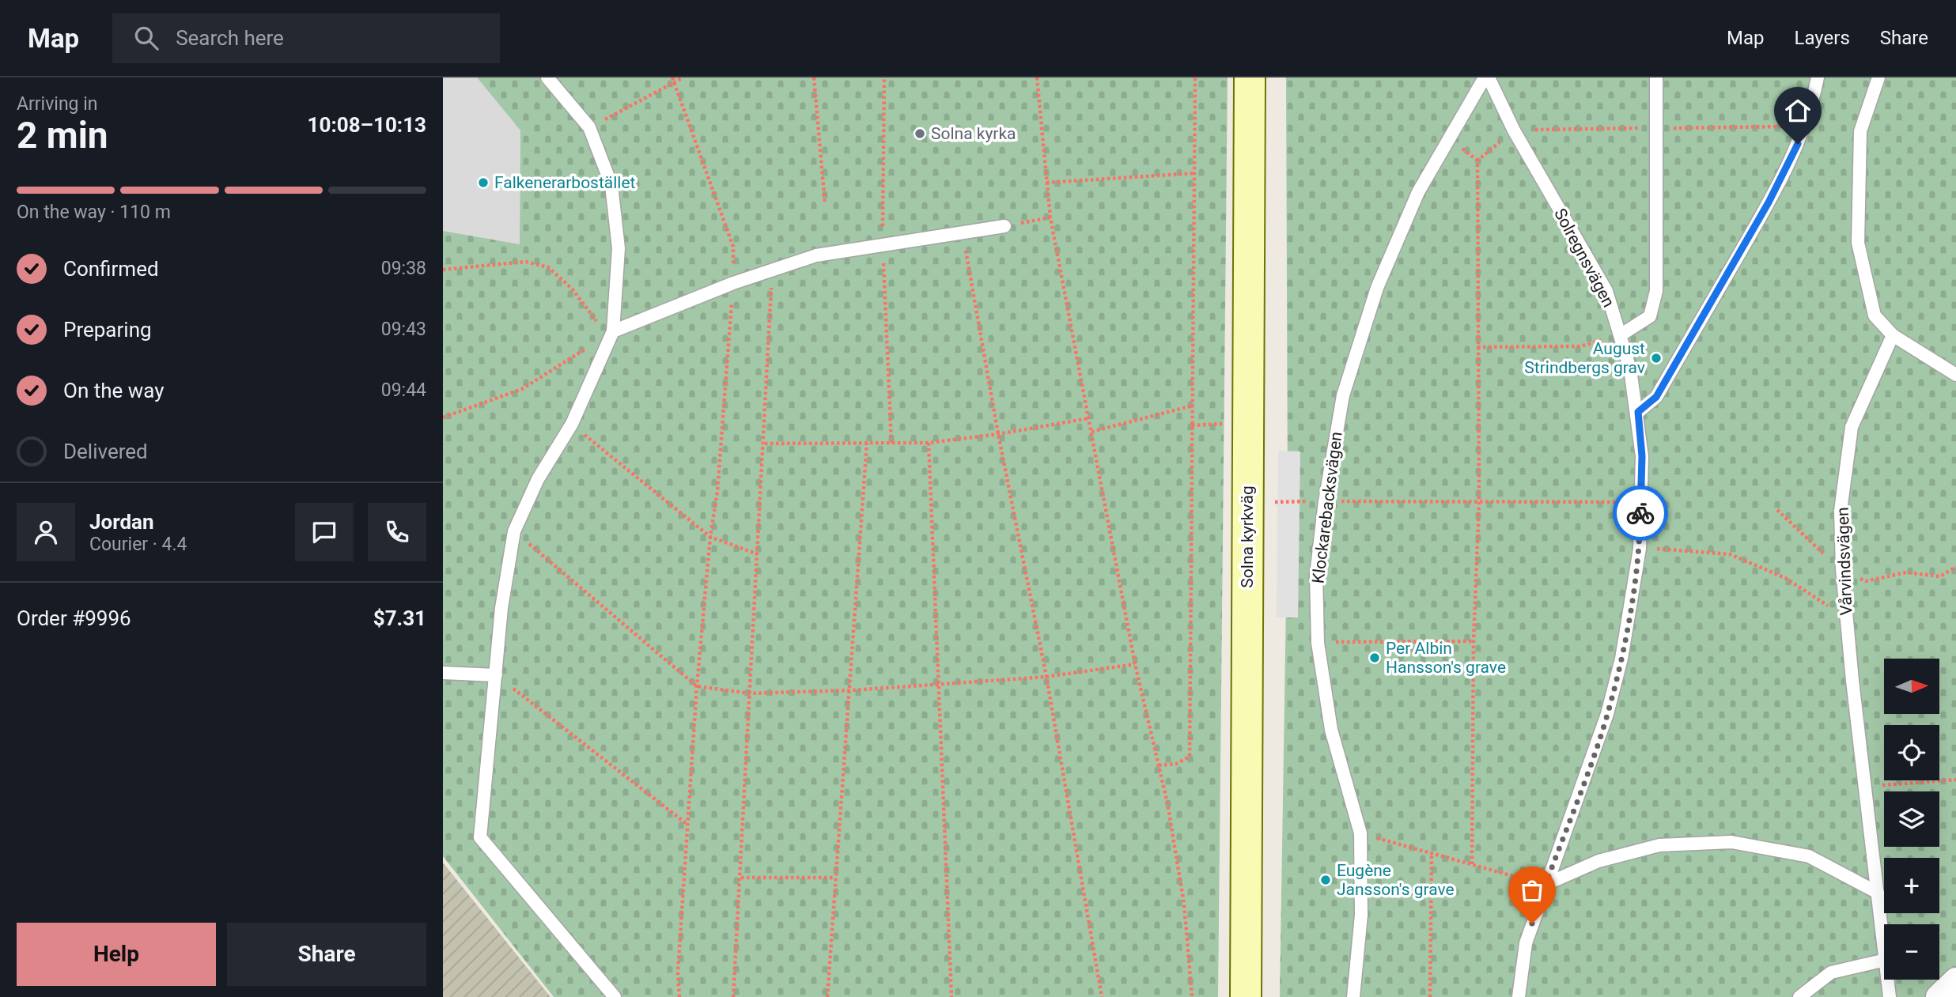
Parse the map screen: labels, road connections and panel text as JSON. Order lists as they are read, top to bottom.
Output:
{
  "streets": {
    "street": ["Solna kyrkväg"],
    "lane": ["Solregnsvägen", "Klockarebacksvägen", "Vårvindsvägen"]
  },
  "crossings": [
    ["Solregnsvägen", "Klockarebacksvägen"]
  ],
  "places": [
    "Solna kyrka",
    "Falkenerarbostället",
    "August Strindbergs grav",
    "Per Albin Hansson's grave",
    "Eugène Jansson's grave"
  ],
  "north": "right",
  "page": {
    "header": "Map",
    "search": "Search here",
    "nav": ["Map", "Layers", "Share"],
    "heading": ["2 min", "Arriving in", "10:08–10:13"],
    "panel": [
      "Jordan",
      "Courier · 4.4",
      "Order #9996",
      "$7.31"
    ],
    "bar": "On the way · 110 m",
    "list": [
      ["Confirmed", "09:38"],
      ["Preparing", "09:43"],
      ["On the way", "09:44"],
      "Delivered"
    ],
    "map_buttons": ["+", "−"],
    "buttons": ["Help", "Share"]
  }
}
